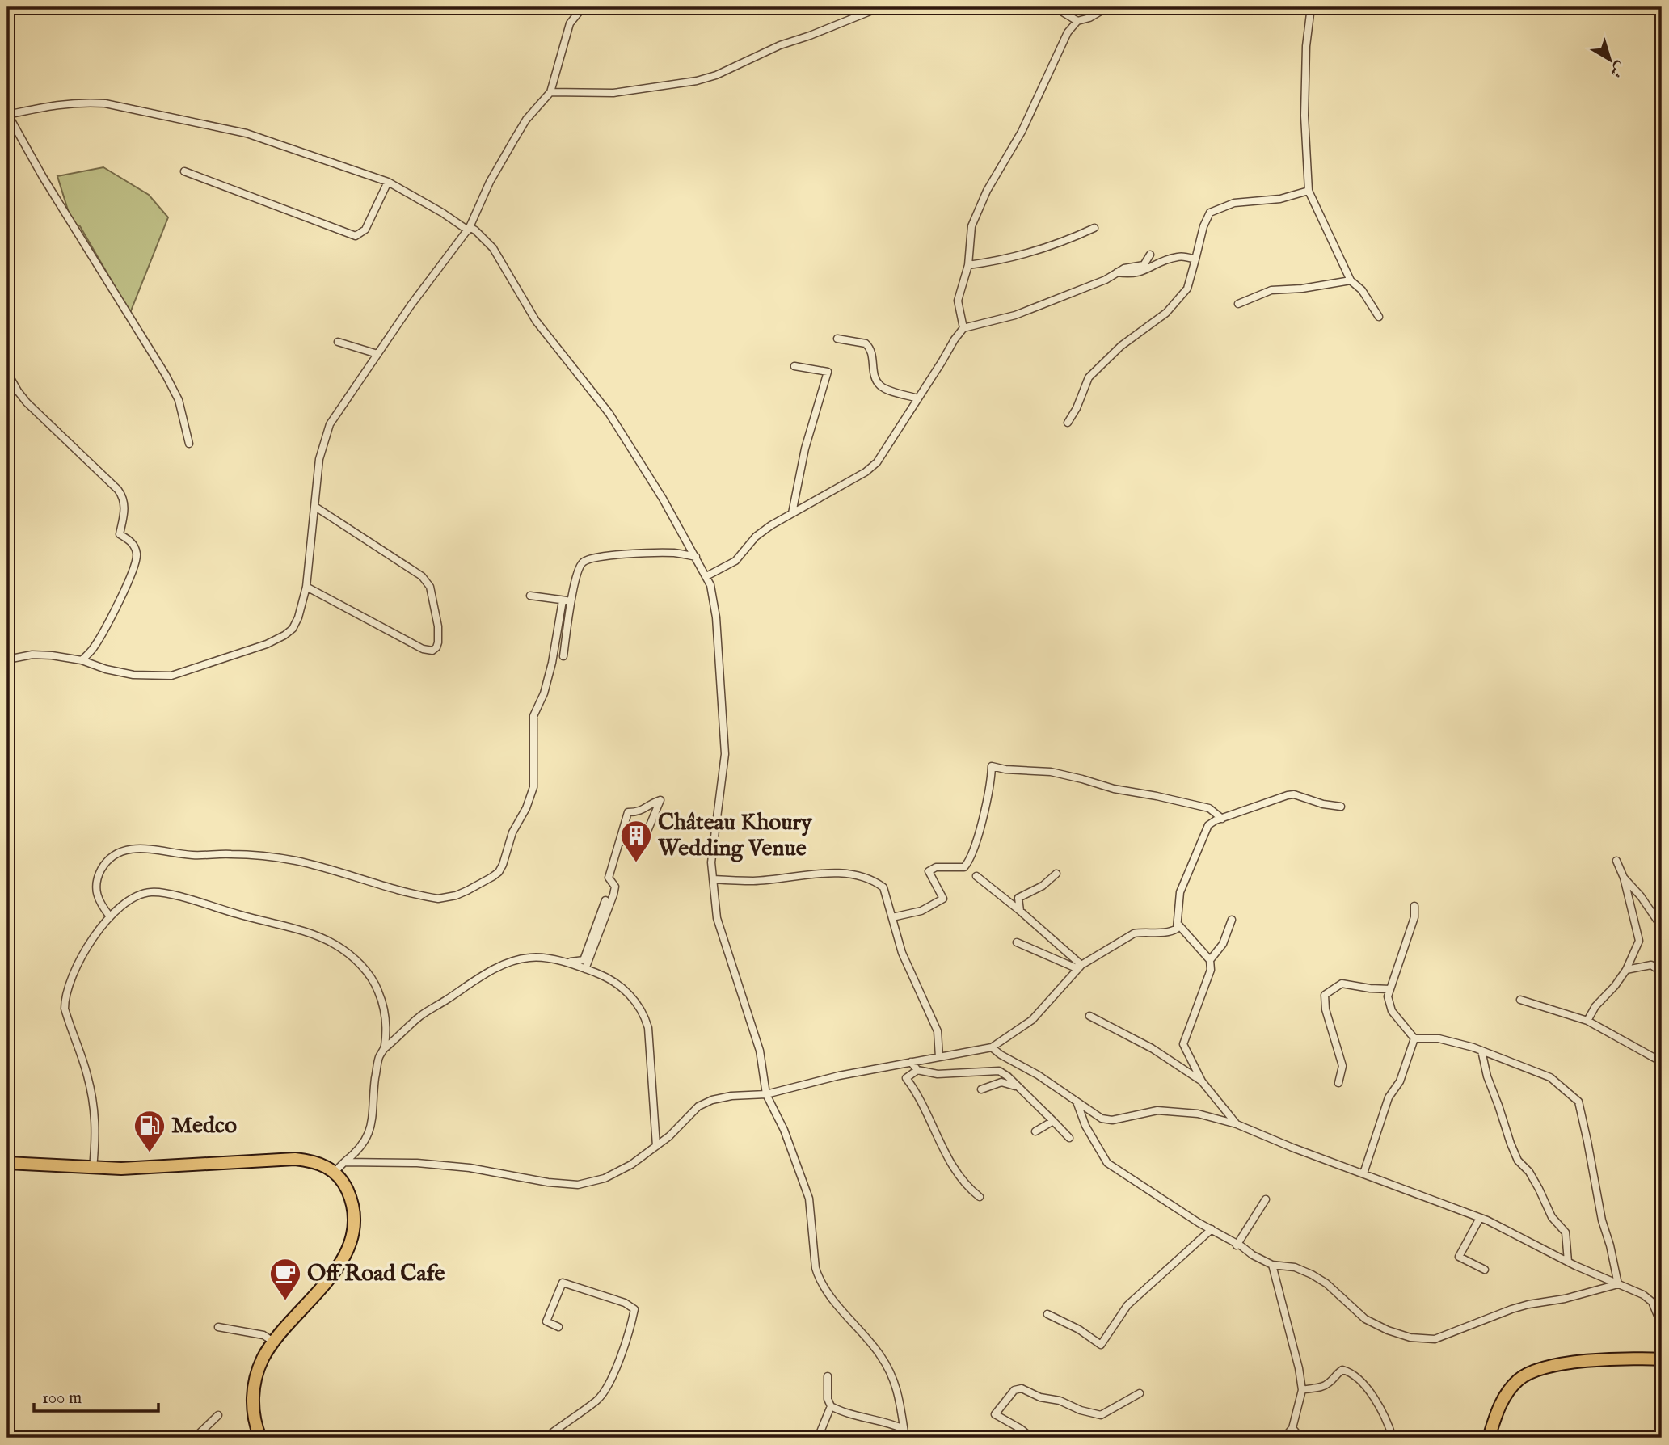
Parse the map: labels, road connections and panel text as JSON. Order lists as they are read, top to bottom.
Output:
{
  "places": {
    "building": ["Château Khoury Wedding Venue"],
    "fuel station": ["Medco"],
    "cafe": ["Off Road Cafe"]
  },
  "scale_bar": "100 m",
  "north": "bottom right"
}
